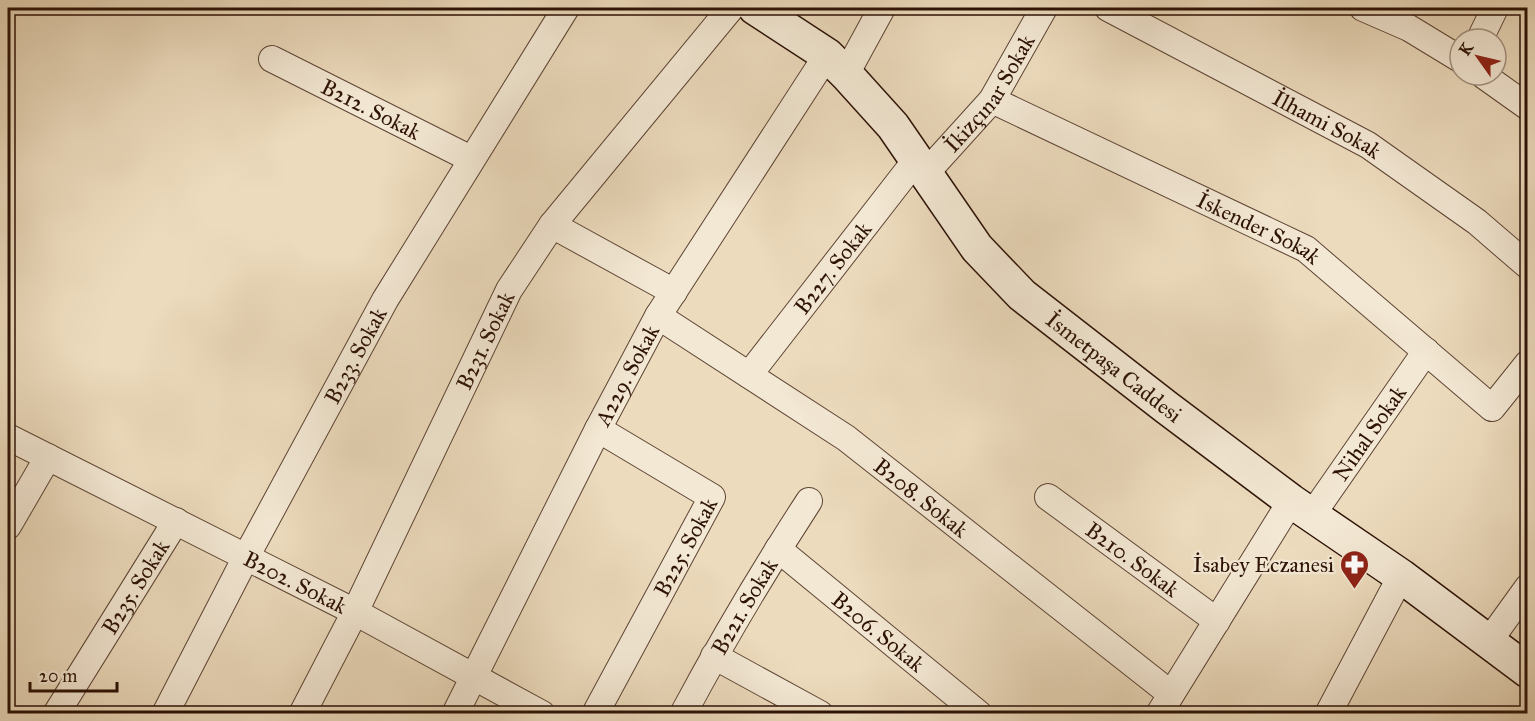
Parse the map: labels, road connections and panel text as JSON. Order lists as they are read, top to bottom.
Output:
{
  "streets": {
    "main road": ["İsmetpaşa Caddesi"],
    "street": [
      "İkizçınar Sokak",
      "B212. Sokak",
      "İlhami Sokak",
      "İskender Sokak",
      "B227. Sokak",
      "B231. Sokak",
      "B233. Sokak",
      "A229. Sokak",
      "Nihal Sokak",
      "B208. Sokak",
      "B225. Sokak",
      "B210. Sokak",
      "B202. Sokak",
      "B235. Sokak",
      "B221. Sokak",
      "B206. Sokak"
    ]
  },
  "crossings": [
    ["İkizçınar Sokak", "İskender Sokak"],
    ["İkizçınar Sokak", "B227. Sokak"],
    ["İkizçınar Sokak", "İsmetpaşa Caddesi"],
    ["B212. Sokak", "B233. Sokak"],
    ["İskender Sokak", "Nihal Sokak"],
    ["B227. Sokak", "İsmetpaşa Caddesi"],
    ["B227. Sokak", "B208. Sokak"],
    ["B231. Sokak", "B202. Sokak"],
    ["B233. Sokak", "B202. Sokak"],
    ["İsmetpaşa Caddesi", "A229. Sokak"],
    ["İsmetpaşa Caddesi", "Nihal Sokak"],
    ["A229. Sokak", "B208. Sokak"],
    ["A229. Sokak", "B225. Sokak"],
    ["A229. Sokak", "B202. Sokak"],
    ["Nihal Sokak", "B208. Sokak"],
    ["Nihal Sokak", "B210. Sokak"],
    ["B202. Sokak", "B235. Sokak"],
    ["B221. Sokak", "B206. Sokak"]
  ],
  "places": {
    "pharmacy": ["İsabey Eczanesi"]
  },
  "scale_bar": "20 m",
  "north": "top left"
}
